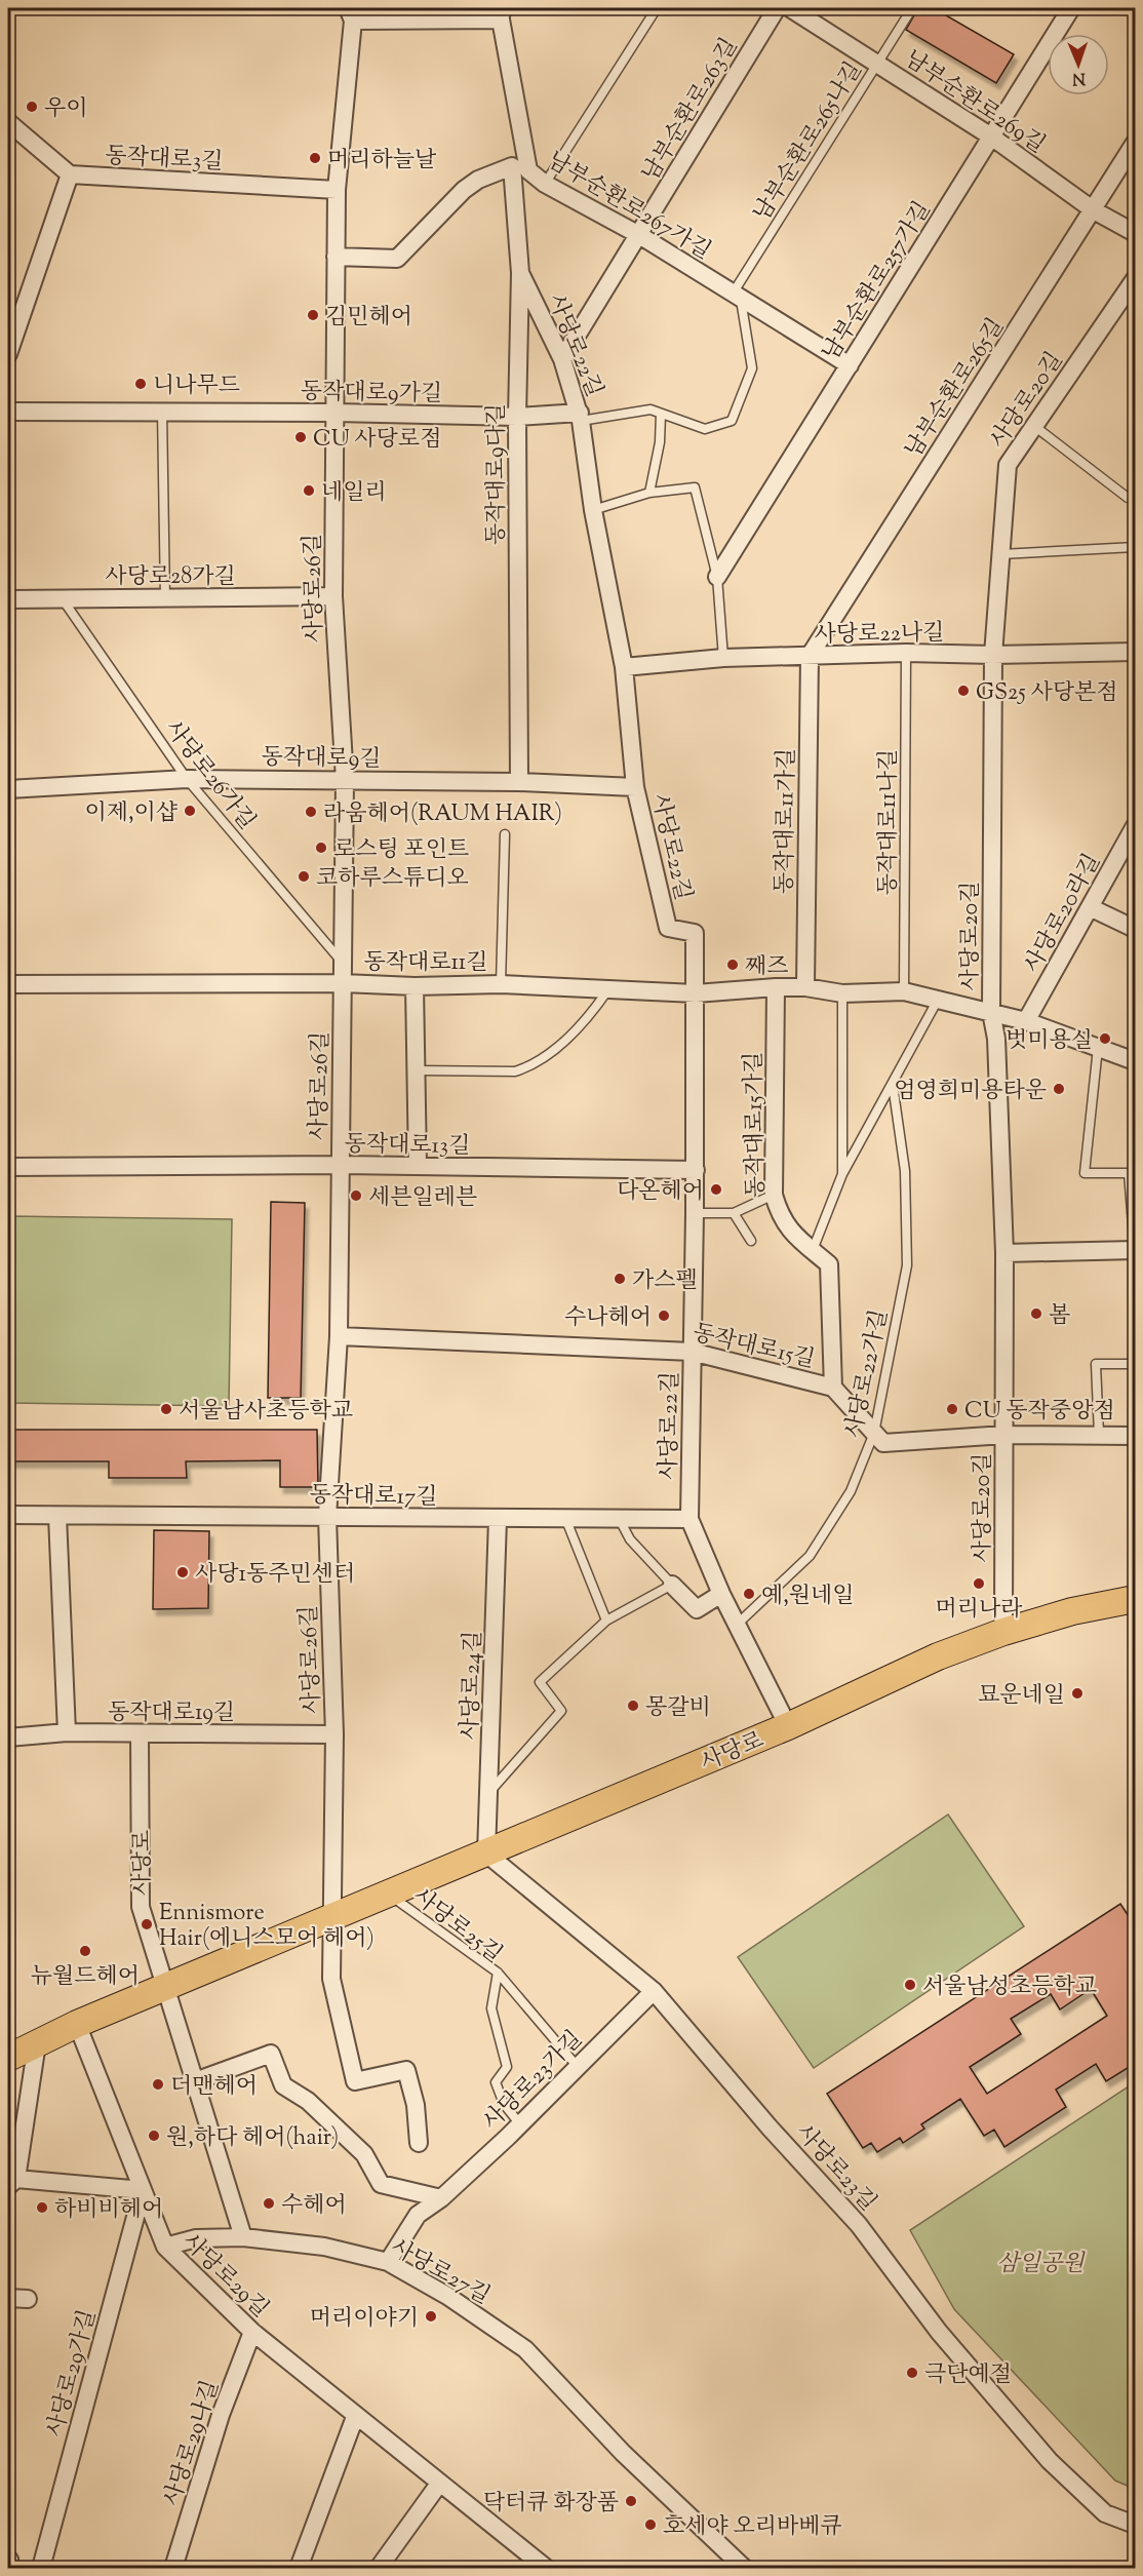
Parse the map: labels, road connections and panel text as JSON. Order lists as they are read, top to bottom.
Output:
{
  "streets": {
    "main road": ["사당로"],
    "street": [
      "남부순환로269길",
      "남부순환로263길",
      "동작대로3길",
      "남부순환로267가길",
      "남부순환로257가길",
      "사당로22길",
      "남부순환로265길",
      "동작대로9가길",
      "사당로20길",
      "동작대로9다길",
      "사당로28가길",
      "사당로26길",
      "사당로22나길",
      "동작대로9길",
      "동작대로11가길",
      "사당로20라길",
      "동작대로11길",
      "동작대로15가길",
      "동작대로13길",
      "동작대로15길",
      "동작대로17길",
      "사당로24길",
      "동작대로19길",
      "사당로23가길",
      "사당로23길",
      "사당로27길",
      "사당로29길",
      "사당로29가길",
      "사당로29나길"
    ],
    "lane": [
      "남부순환로265나길",
      "사당로26가길",
      "동작대로11나길",
      "사당로22가길",
      "사당로25길"
    ]
  },
  "crossings": [
    ["남부순환로269길", "남부순환로265나길"],
    ["남부순환로269길", "남부순환로257가길"],
    ["남부순환로269길", "남부순환로265길"],
    ["남부순환로263길", "남부순환로267가길"],
    ["남부순환로263길", "사당로22길"],
    ["남부순환로265나길", "남부순환로267가길"],
    ["동작대로3길", "사당로26길"],
    ["남부순환로267가길", "남부순환로257가길"],
    ["남부순환로267가길", "사당로26길"],
    ["사당로22길", "동작대로9가길"],
    ["사당로22길", "동작대로9다길"],
    ["사당로22길", "사당로22나길"],
    ["사당로22길", "동작대로9길"],
    ["사당로22길", "동작대로11길"],
    ["사당로22길", "동작대로13길"],
    ["사당로22길", "동작대로15길"],
    ["사당로22길", "사당로22가길"],
    ["사당로22길", "동작대로17길"],
    ["사당로22길", "사당로"],
    ["남부순환로265길", "사당로22나길"],
    ["남부순환로265길", "동작대로11가길"],
    ["동작대로9가길", "동작대로9다길"],
    ["동작대로9가길", "사당로26길"],
    ["사당로20길", "사당로22나길"],
    ["사당로20길", "동작대로11길"],
    ["사당로20길", "동작대로15길"],
    ["사당로20길", "사당로"],
    ["동작대로9다길", "사당로26길"],
    ["동작대로9다길", "동작대로9길"],
    ["사당로28가길", "사당로26길"],
    ["사당로28가길", "사당로26가길"],
    ["사당로26길", "동작대로9길"],
    ["사당로26길", "사당로26가길"],
    ["사당로26길", "동작대로11길"],
    ["사당로26길", "동작대로13길"],
    ["사당로26길", "동작대로15길"],
    ["사당로26길", "동작대로17길"],
    ["사당로26길", "동작대로19길"],
    ["사당로26길", "사당로"],
    ["사당로22나길", "동작대로11가길"],
    ["사당로22나길", "동작대로11나길"],
    ["동작대로9길", "사당로26가길"],
    ["동작대로11가길", "동작대로11길"],
    ["동작대로11나길", "동작대로11길"],
    ["사당로20라길", "동작대로11길"],
    ["동작대로11길", "동작대로15가길"],
    ["동작대로15가길", "동작대로15길"],
    ["동작대로15길", "사당로22가길"],
    ["동작대로17길", "사당로24길"],
    ["사당로24길", "사당로"],
    ["사당로24길", "사당로23길"],
    ["동작대로19길", "사당로"],
    ["사당로", "사당로25길"],
    ["사당로", "사당로23길"],
    ["사당로", "사당로29길"],
    ["사당로25길", "사당로23가길"],
    ["사당로23가길", "사당로23길"],
    ["사당로23가길", "사당로27길"],
    ["사당로27길", "사당로29길"],
    ["사당로29길", "사당로29가길"],
    ["사당로29길", "사당로29나길"]
  ],
  "parks": ["삼일공원"],
  "places": [
    "우이",
    "머리하늘날",
    "김민헤어",
    "니나무드",
    "CU 사당로점",
    "네일리",
    "GS25 사당본점",
    "이제,이샵",
    "라움헤어(RAUM HAIR)",
    "로스팅 포인트",
    "코하루스튜디오",
    "째즈",
    "벗미용실",
    "엄영희미용타운",
    "다온헤어",
    "세븐일레븐",
    "가스펠",
    "봄",
    "수나헤어",
    "서울남사초등학교",
    "CU 동작중앙점",
    "사당1동주민센터",
    "머리나라",
    "예,원네일",
    "묘운네일",
    "몽갈비",
    "Ennismore Hair(에니스모어 헤어)",
    "뉴월드헤어",
    "서울남성초등학교",
    "더맨헤어",
    "원,하다 헤어(hair)",
    "수헤어",
    "하비비헤어",
    "머리이야기",
    "극단예절",
    "닥터큐 화장품",
    "호세야 오리바베큐"
  ],
  "north": "bottom"
}
